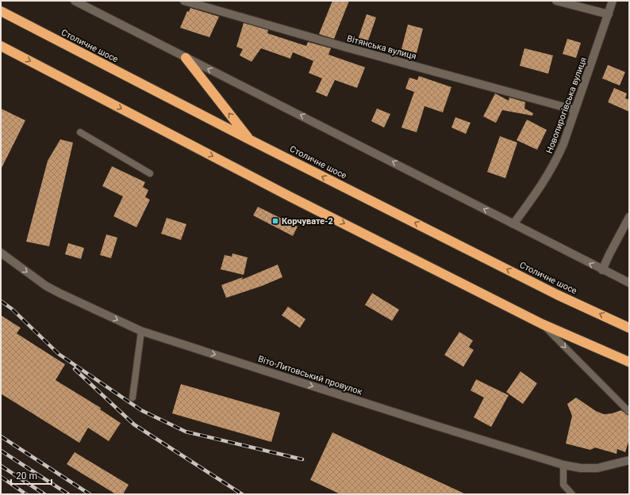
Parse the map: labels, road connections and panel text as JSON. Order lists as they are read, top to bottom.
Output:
{
  "streets": {
    "highway": ["Столичне шосе"],
    "street": ["Вітянська вулиця", "Новопирогівська вулиця", "Віто-Литовський провулок"]
  },
  "crossings": [
    ["Вітянська вулиця", "Новопирогівська вулиця"]
  ],
  "one_way": ["Віто-Литовський провулок"],
  "places": {
    "transit": ["Корчувате-2"]
  },
  "scale_bar": "20 m"
}
